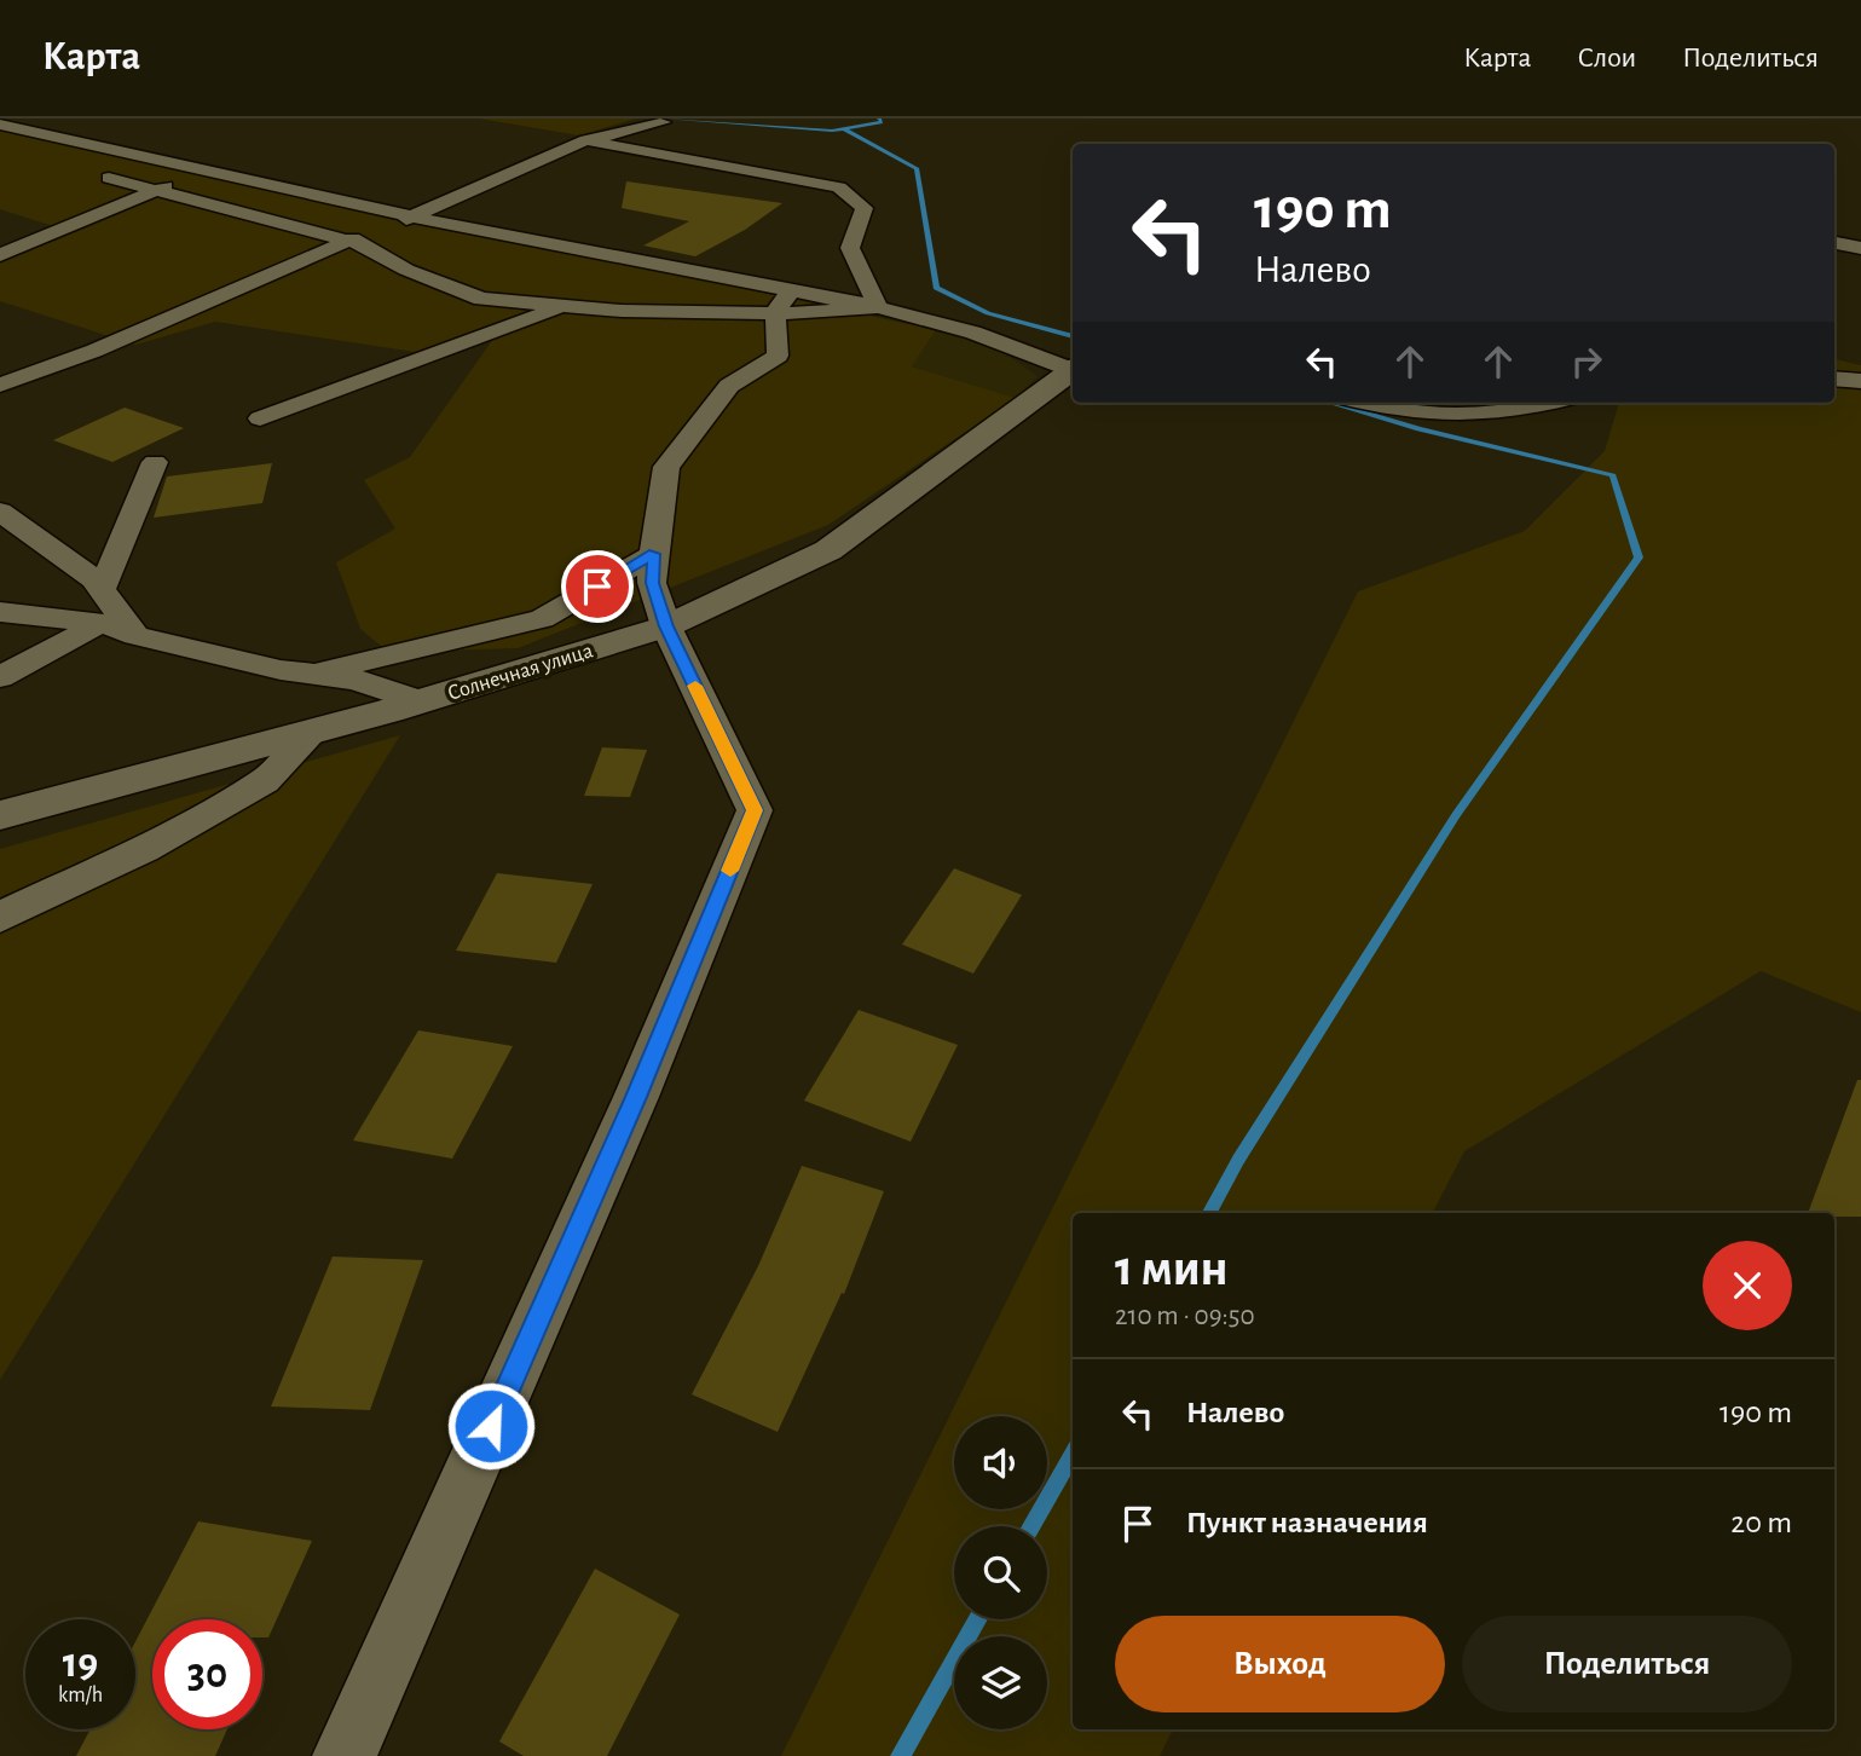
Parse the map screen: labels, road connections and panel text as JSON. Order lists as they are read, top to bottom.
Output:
{
  "streets": {
    "street": ["Солнечная улица"]
  },
  "page": {
    "header": "Карта",
    "nav": ["Карта", "Слои", "Поделиться"],
    "turn": ["190 m", "Налево"],
    "heading": ["1 мин", "210 m · 09:50"],
    "list": [
      {
        "name": "Налево",
        "value": "190 m"
      },
      {
        "name": "Пункт назначения",
        "value": "20 m"
      }
    ],
    "buttons": ["Выход", "Поделиться"],
    "speed": "19 km/h",
    "limit": "30"
  }
}
